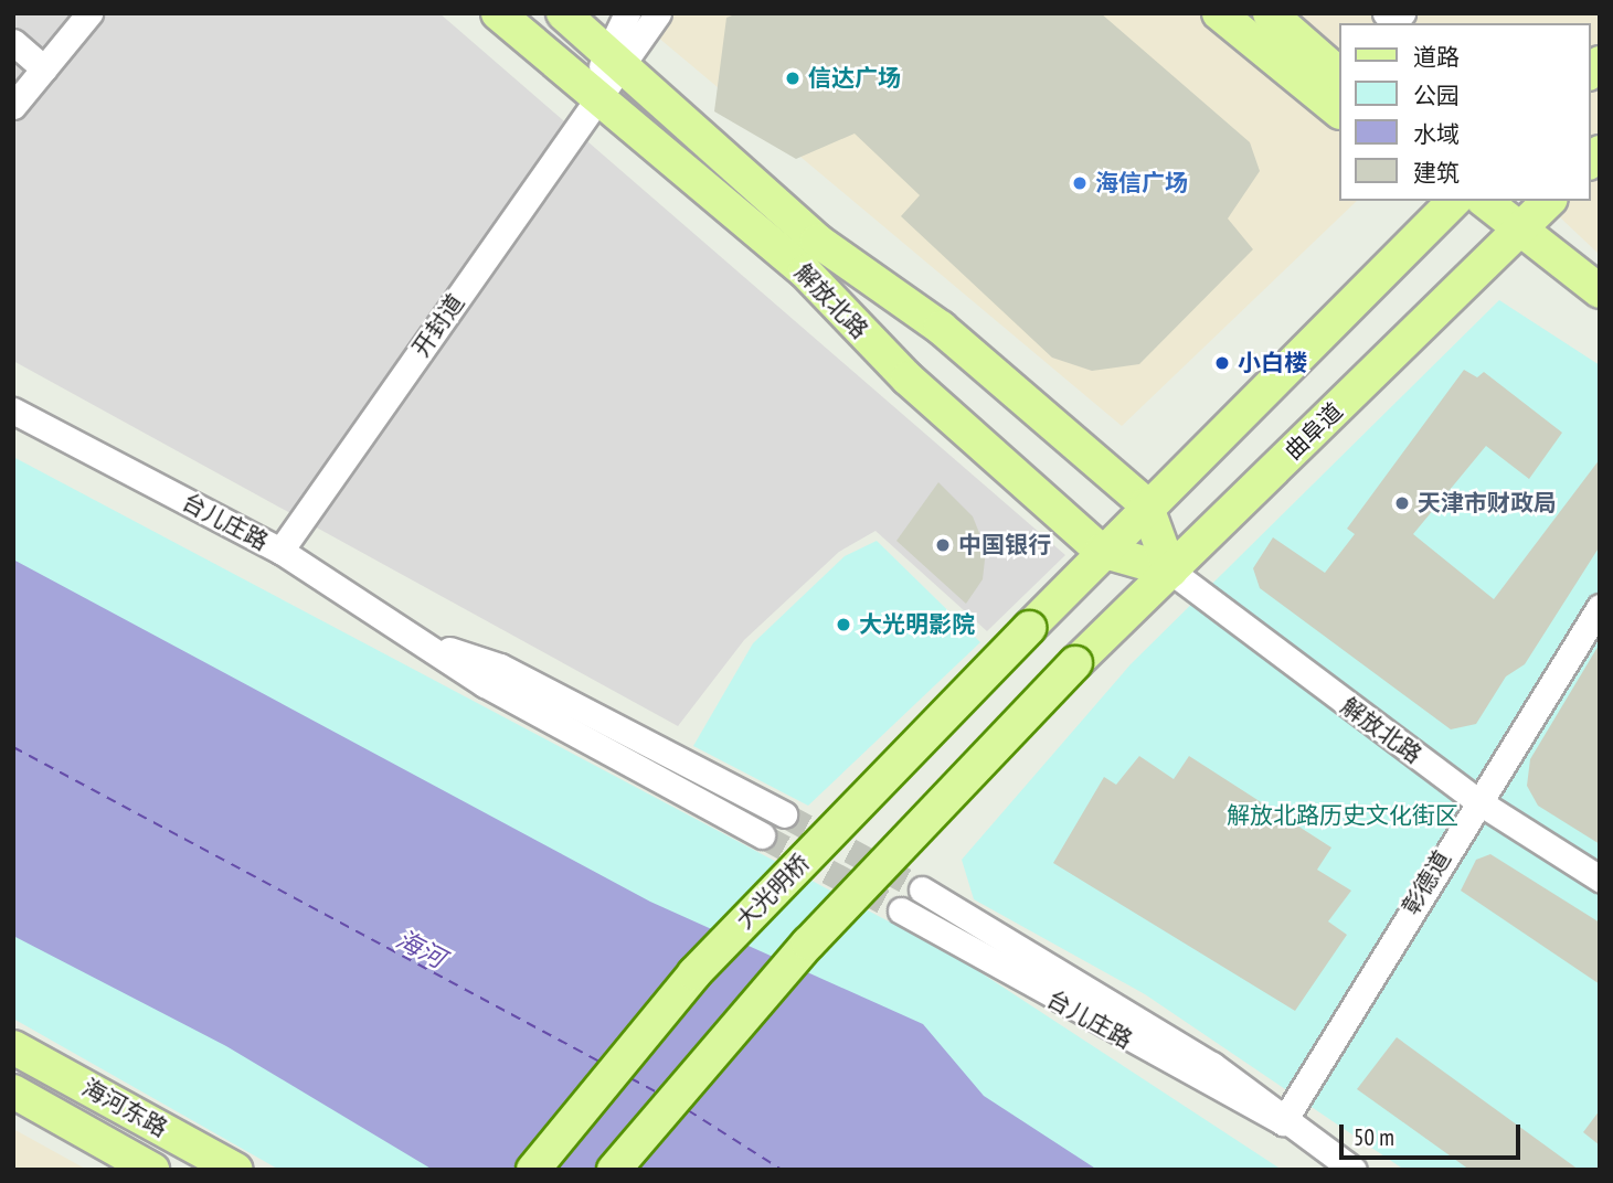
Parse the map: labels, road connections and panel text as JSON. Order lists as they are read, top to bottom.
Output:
{
  "streets": {
    "main road": [
      "解放北路",
      "曲阜道",
      "大光明桥",
      "海河东路"
    ],
    "street": ["开封道", "台儿庄路", "彰德道"]
  },
  "crossings": [
    ["解放北路", "开封道"],
    ["解放北路", "曲阜道"],
    ["解放北路", "彰德道"],
    ["解放北路", "大光明桥"],
    ["开封道", "台儿庄路"],
    ["台儿庄路", "彰德道"]
  ],
  "water": ["海河"],
  "parks": ["解放北路历史文化街区"],
  "places": [
    "信达广场",
    "海信广场",
    "小白楼",
    "天津市财政局",
    "中国银行",
    "大光明影院"
  ],
  "legend": [
    "道路",
    "公园",
    "水域",
    "建筑"
  ],
  "scale_bar": "50 m"
}
